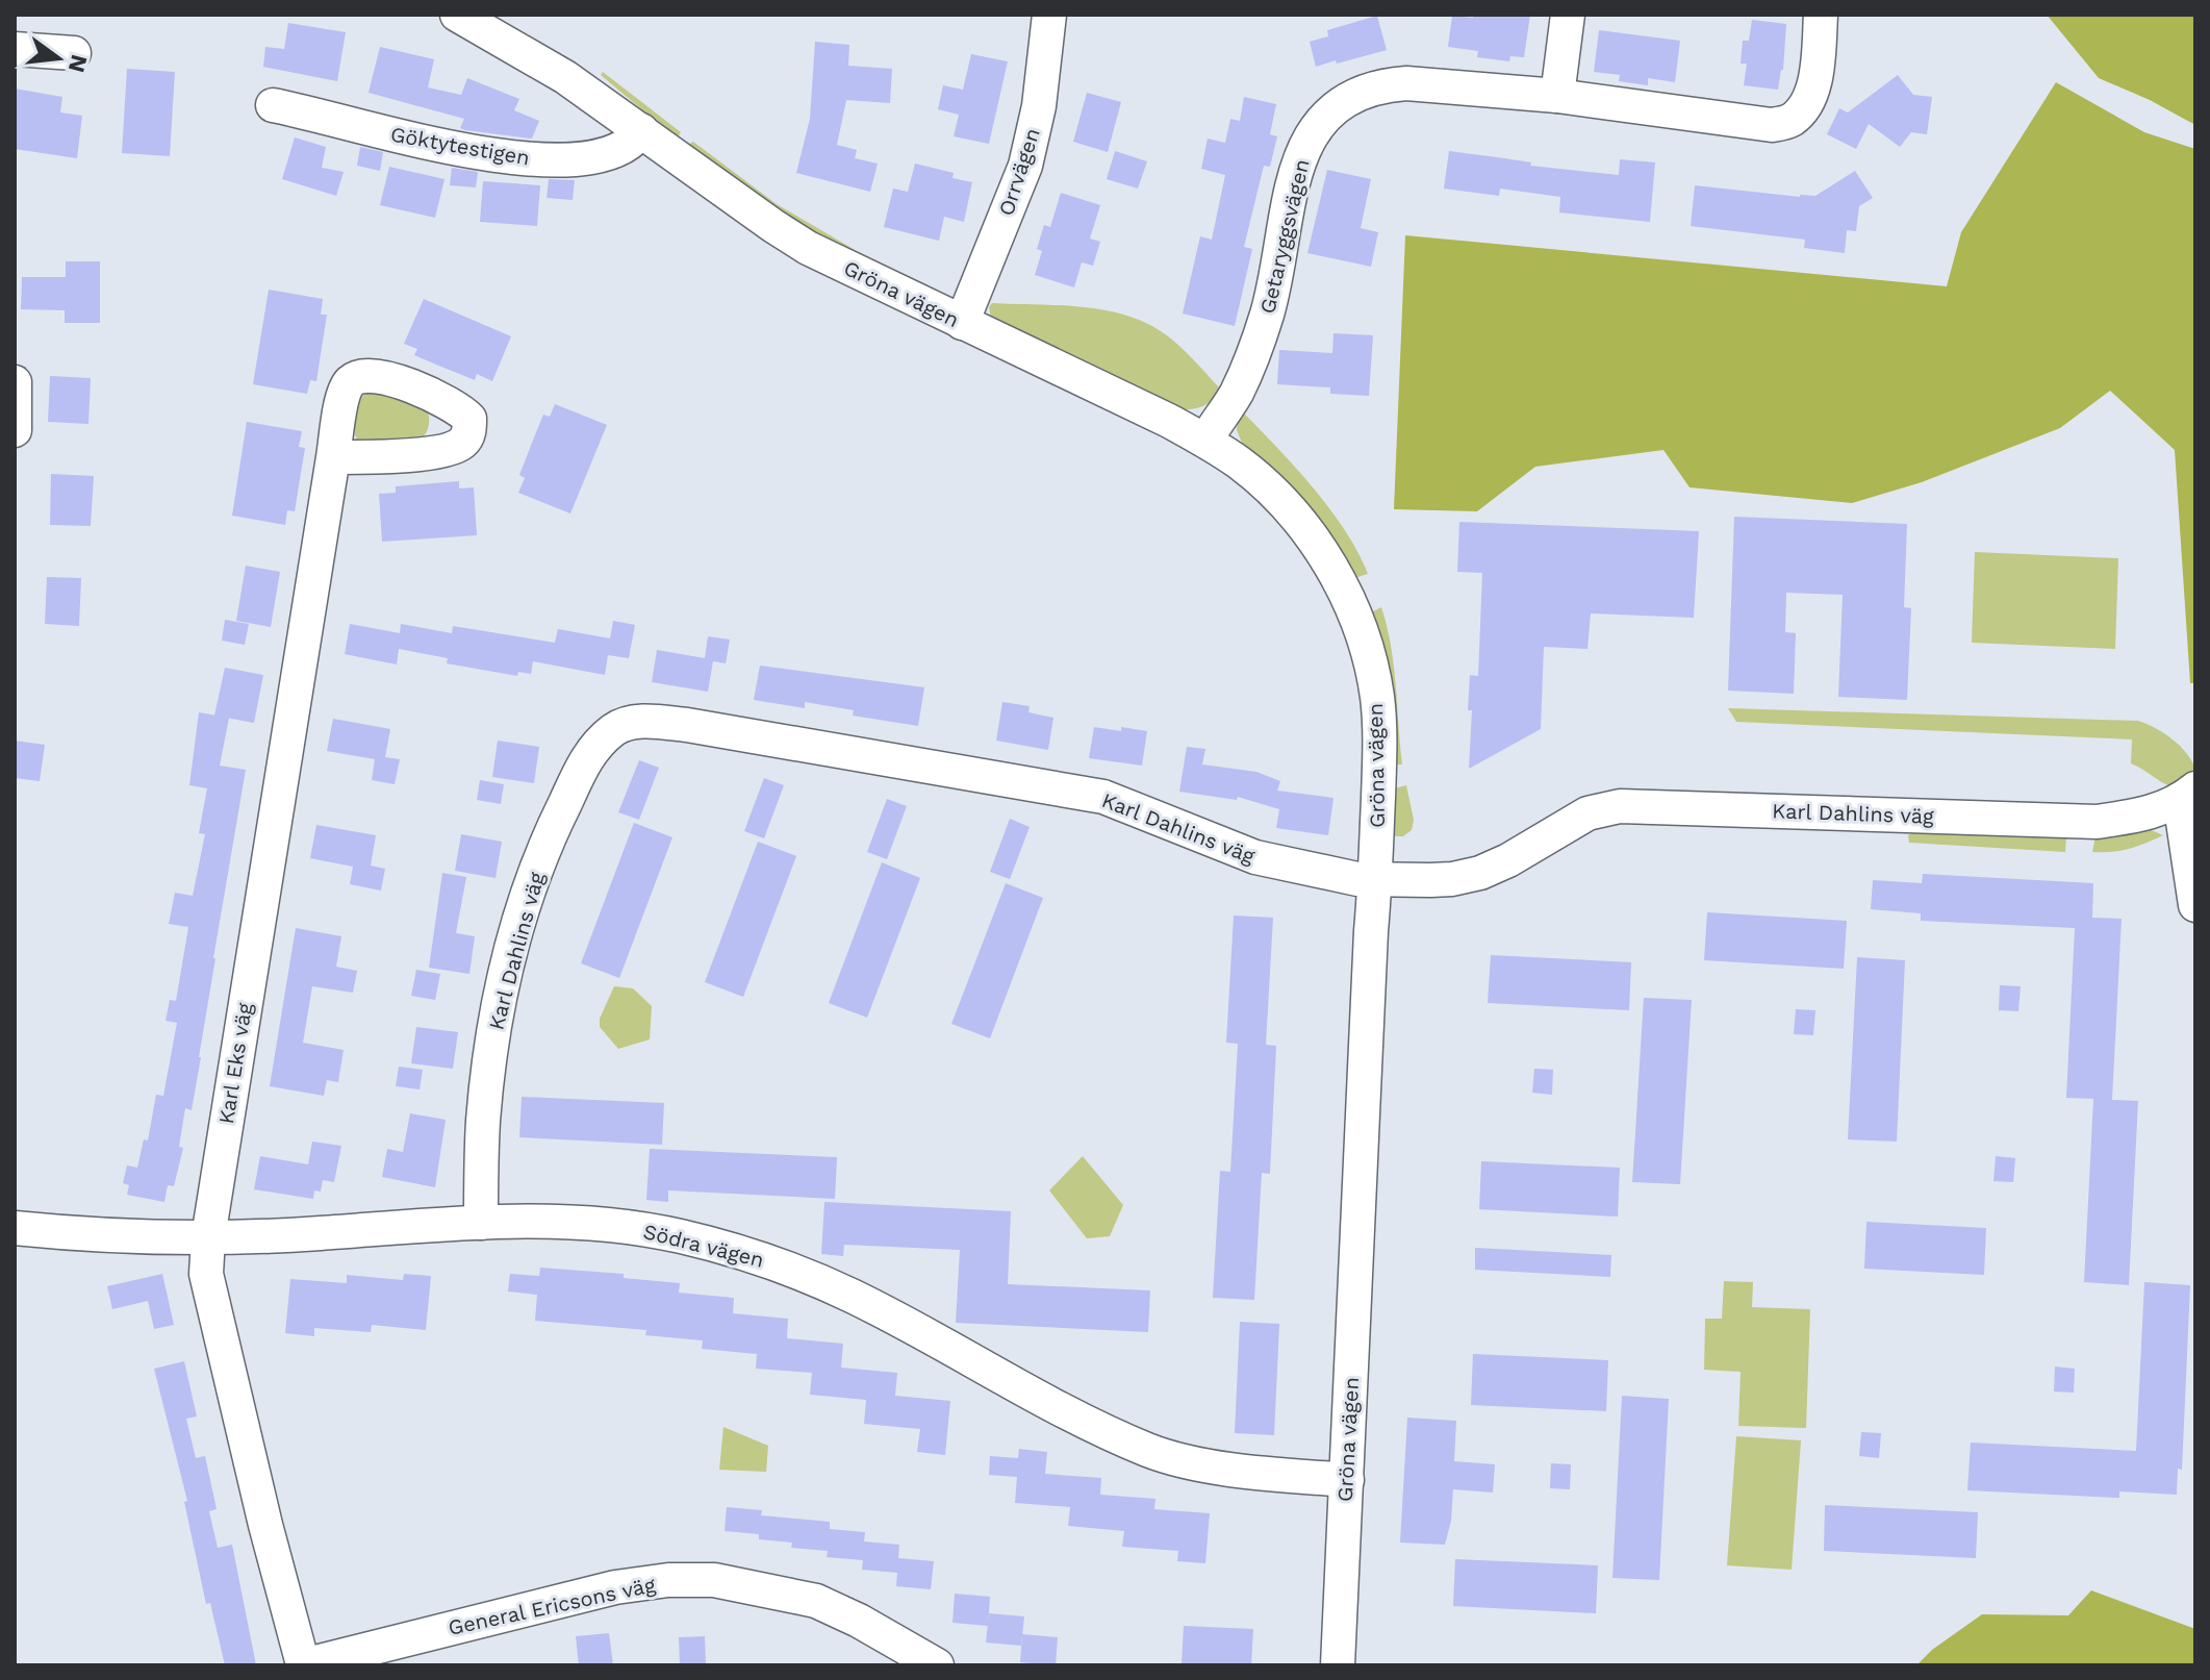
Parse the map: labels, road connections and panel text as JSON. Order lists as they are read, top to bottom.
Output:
{
  "streets": {
    "street": [
      "Göktytestigen",
      "Orrvägen",
      "Getaryggsvägen",
      "Gröna vägen",
      "Karl Dahlins väg",
      "Karl Eks väg",
      "Södra vägen",
      "General Ericsons väg"
    ]
  },
  "crossings": [
    ["Göktytestigen", "Gröna vägen"],
    ["Orrvägen", "Gröna vägen"],
    ["Getaryggsvägen", "Gröna vägen"],
    ["Gröna vägen", "Karl Dahlins väg"],
    ["Gröna vägen", "Södra vägen"],
    ["Karl Dahlins väg", "Södra vägen"],
    ["Karl Eks väg", "Södra vägen"],
    ["Karl Eks väg", "General Ericsons väg"]
  ],
  "north": "right"
}
